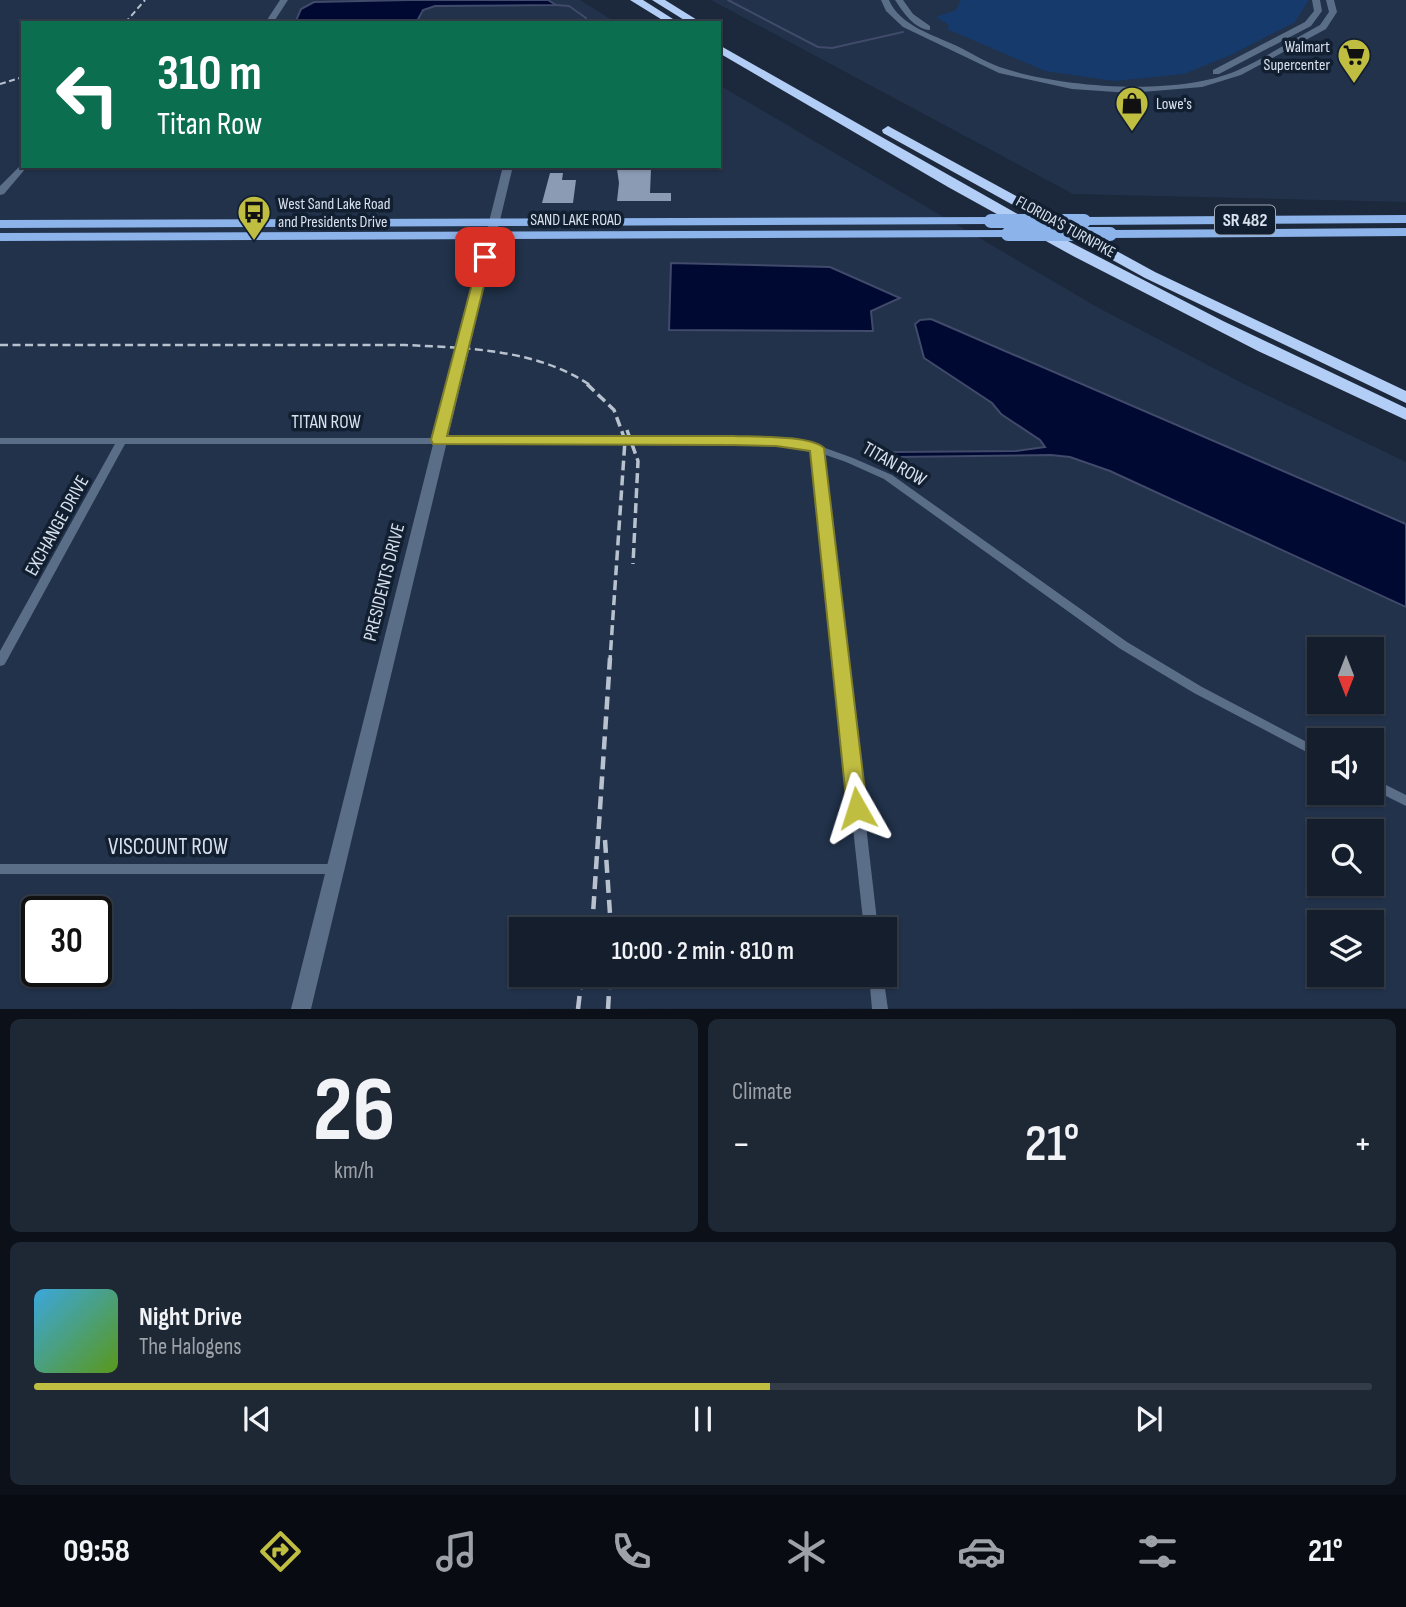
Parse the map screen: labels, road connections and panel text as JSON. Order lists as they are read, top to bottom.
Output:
{
  "streets": {
    "highway": ["FLORIDA'S TURNPIKE"],
    "main road": ["SAND LAKE ROAD", "SR 482"],
    "street": [
      "TITAN ROW",
      "EXCHANGE DRIVE",
      "PRESIDENTS DRIVE",
      "VISCOUNT ROW"
    ]
  },
  "crossings": [
    ["SAND LAKE ROAD", "SR 482"],
    ["SAND LAKE ROAD", "PRESIDENTS DRIVE"],
    ["TITAN ROW", "EXCHANGE DRIVE"],
    ["TITAN ROW", "PRESIDENTS DRIVE"],
    ["PRESIDENTS DRIVE", "VISCOUNT ROW"]
  ],
  "places": {
    "supermarket": ["Walmart Supercenter"],
    "shop": ["Lowe's"],
    "bus stop": ["West Sand Lake Road and Presidents Drive"]
  },
  "north": "bottom",
  "page": {
    "turn": ["310 m", "Titan Row"],
    "limit": "30",
    "trip": "10:00 · 2 min · 810 m",
    "tile": [
      ["26", "km/h"],
      "Climate"
    ],
    "heat": ["−", "21°", "+"],
    "song": ["Night Drive", "The Halogens"],
    "tabs": ["09:58", "21°"]
  }
}
